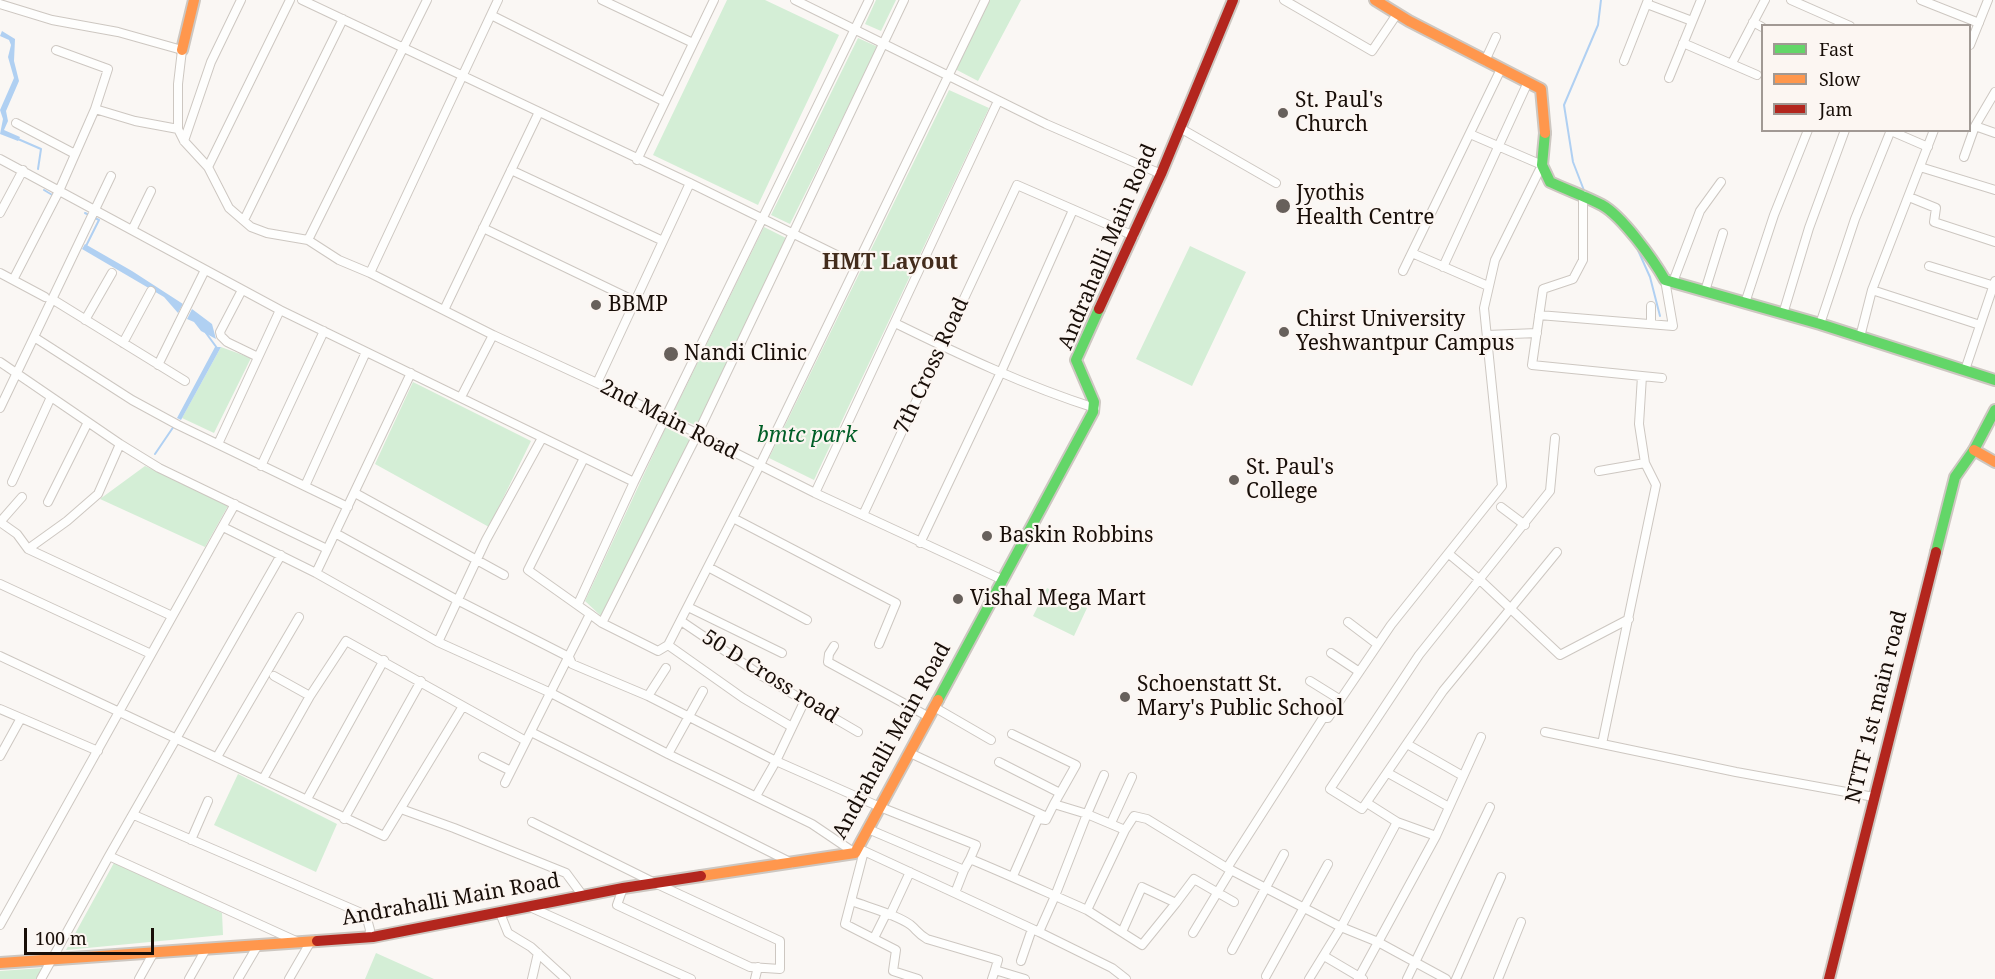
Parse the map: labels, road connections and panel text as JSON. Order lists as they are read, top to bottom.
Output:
{
  "streets": {
    "main road": ["Andrahalli Main Road", "NTTF 1st main road"],
    "street": ["7th Cross Road", "2nd Main Road", "50 D Cross road"]
  },
  "crossings": [
    ["Andrahalli Main Road", "2nd Main Road"],
    ["7th Cross Road", "2nd Main Road"]
  ],
  "districts": ["HMT Layout"],
  "parks": ["bmtc park"],
  "places": [
    "St. Paul's Church",
    "Jyothis Health Centre",
    "BBMP",
    "Chirst University Yeshwantpur Campus",
    "Nandi Clinic",
    "St. Paul's College",
    "Baskin Robbins",
    "Vishal Mega Mart",
    "Schoenstatt St. Mary's Public School"
  ],
  "legend": ["Fast", "Slow", "Jam"],
  "scale_bar": "100 m"
}
